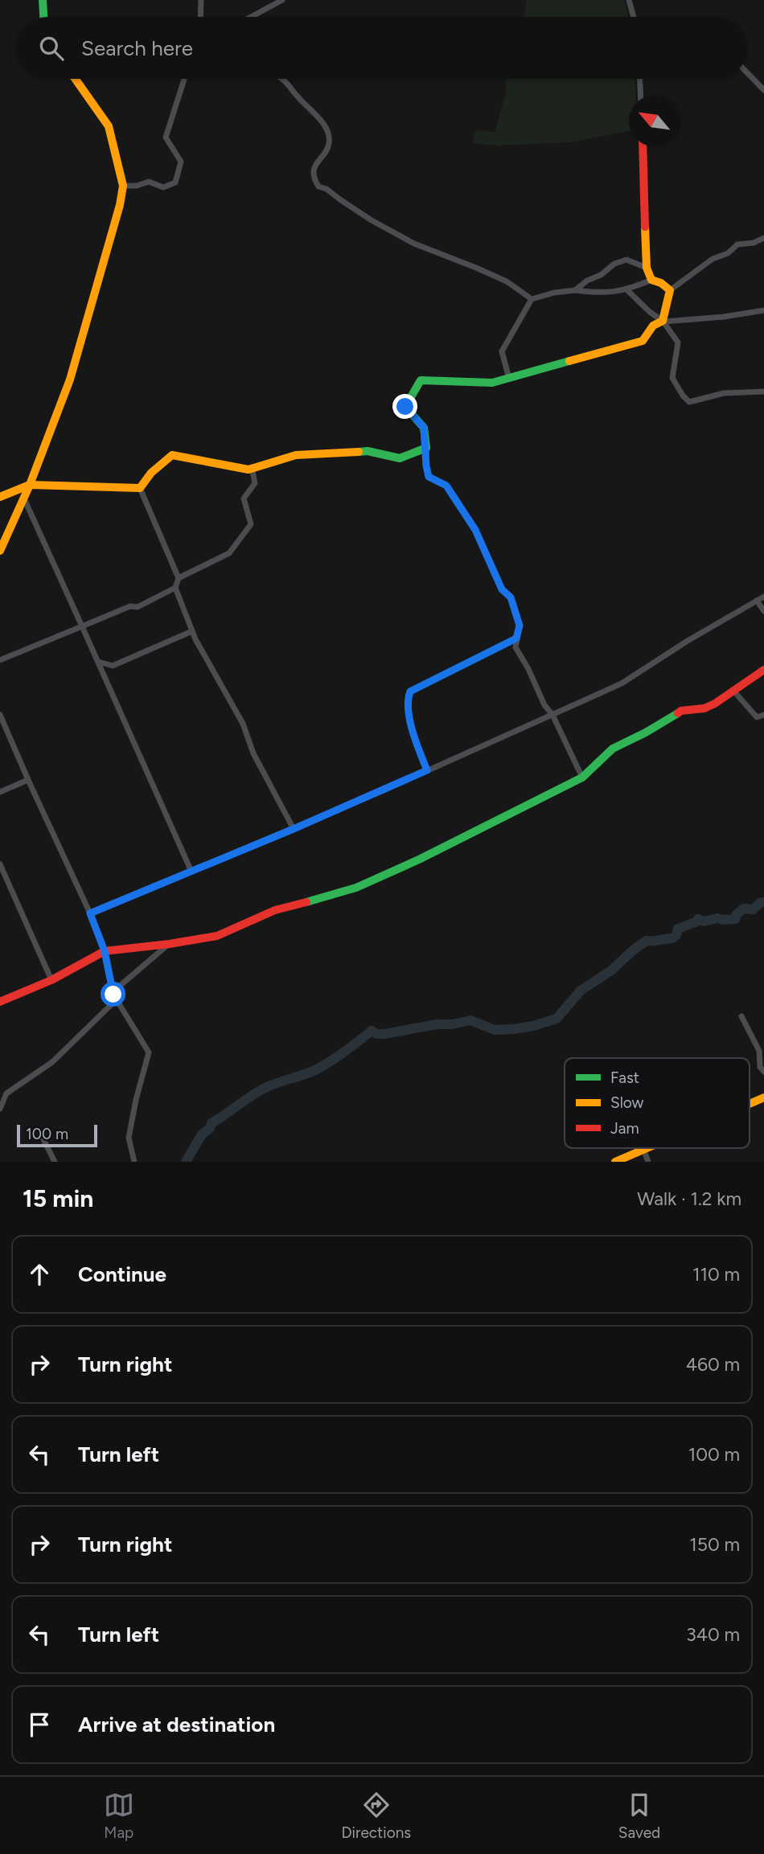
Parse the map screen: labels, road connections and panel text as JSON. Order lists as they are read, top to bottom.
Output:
{
  "legend": ["Fast", "Slow", "Jam"],
  "scale_bar": "100 m",
  "north": "top left",
  "page": {
    "search": "Search here",
    "scale": "100 m",
    "heading": ["15 min", "Walk · 1.2 km"],
    "list": [
      ["Continue", "110 m"],
      ["Turn right", "460 m"],
      ["Turn left", "100 m"],
      ["Turn right", "150 m"],
      ["Turn left", "340 m"],
      "Arrive at destination"
    ],
    "nav": ["Map", "Directions", "Saved"]
  }
}
